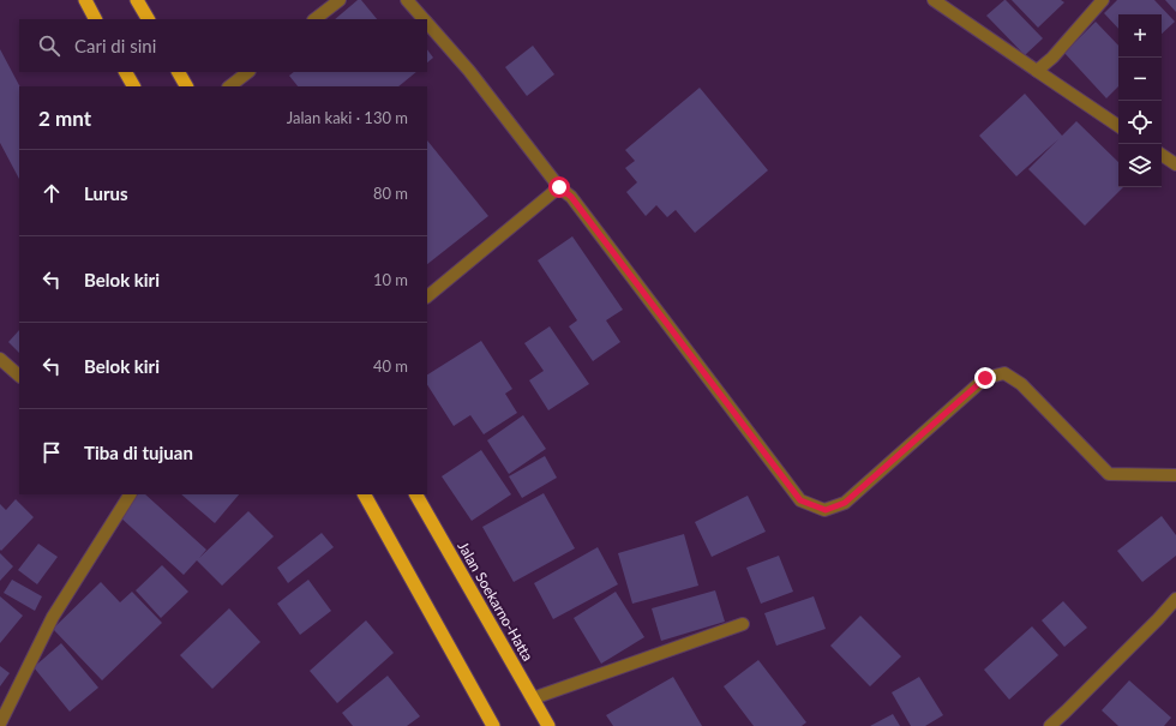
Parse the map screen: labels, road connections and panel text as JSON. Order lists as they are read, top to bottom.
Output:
{
  "streets": {
    "highway": ["Jalan Soekarno-Hatta"]
  },
  "page": {
    "map_buttons": ["+", "−"],
    "search": "Cari di sini",
    "heading": ["2 mnt", "Jalan kaki · 130 m"],
    "list": [
      ["Lurus", "80 m"],
      ["Belok kiri", "10 m"],
      ["Belok kiri", "40 m"],
      "Tiba di tujuan"
    ]
  }
}
